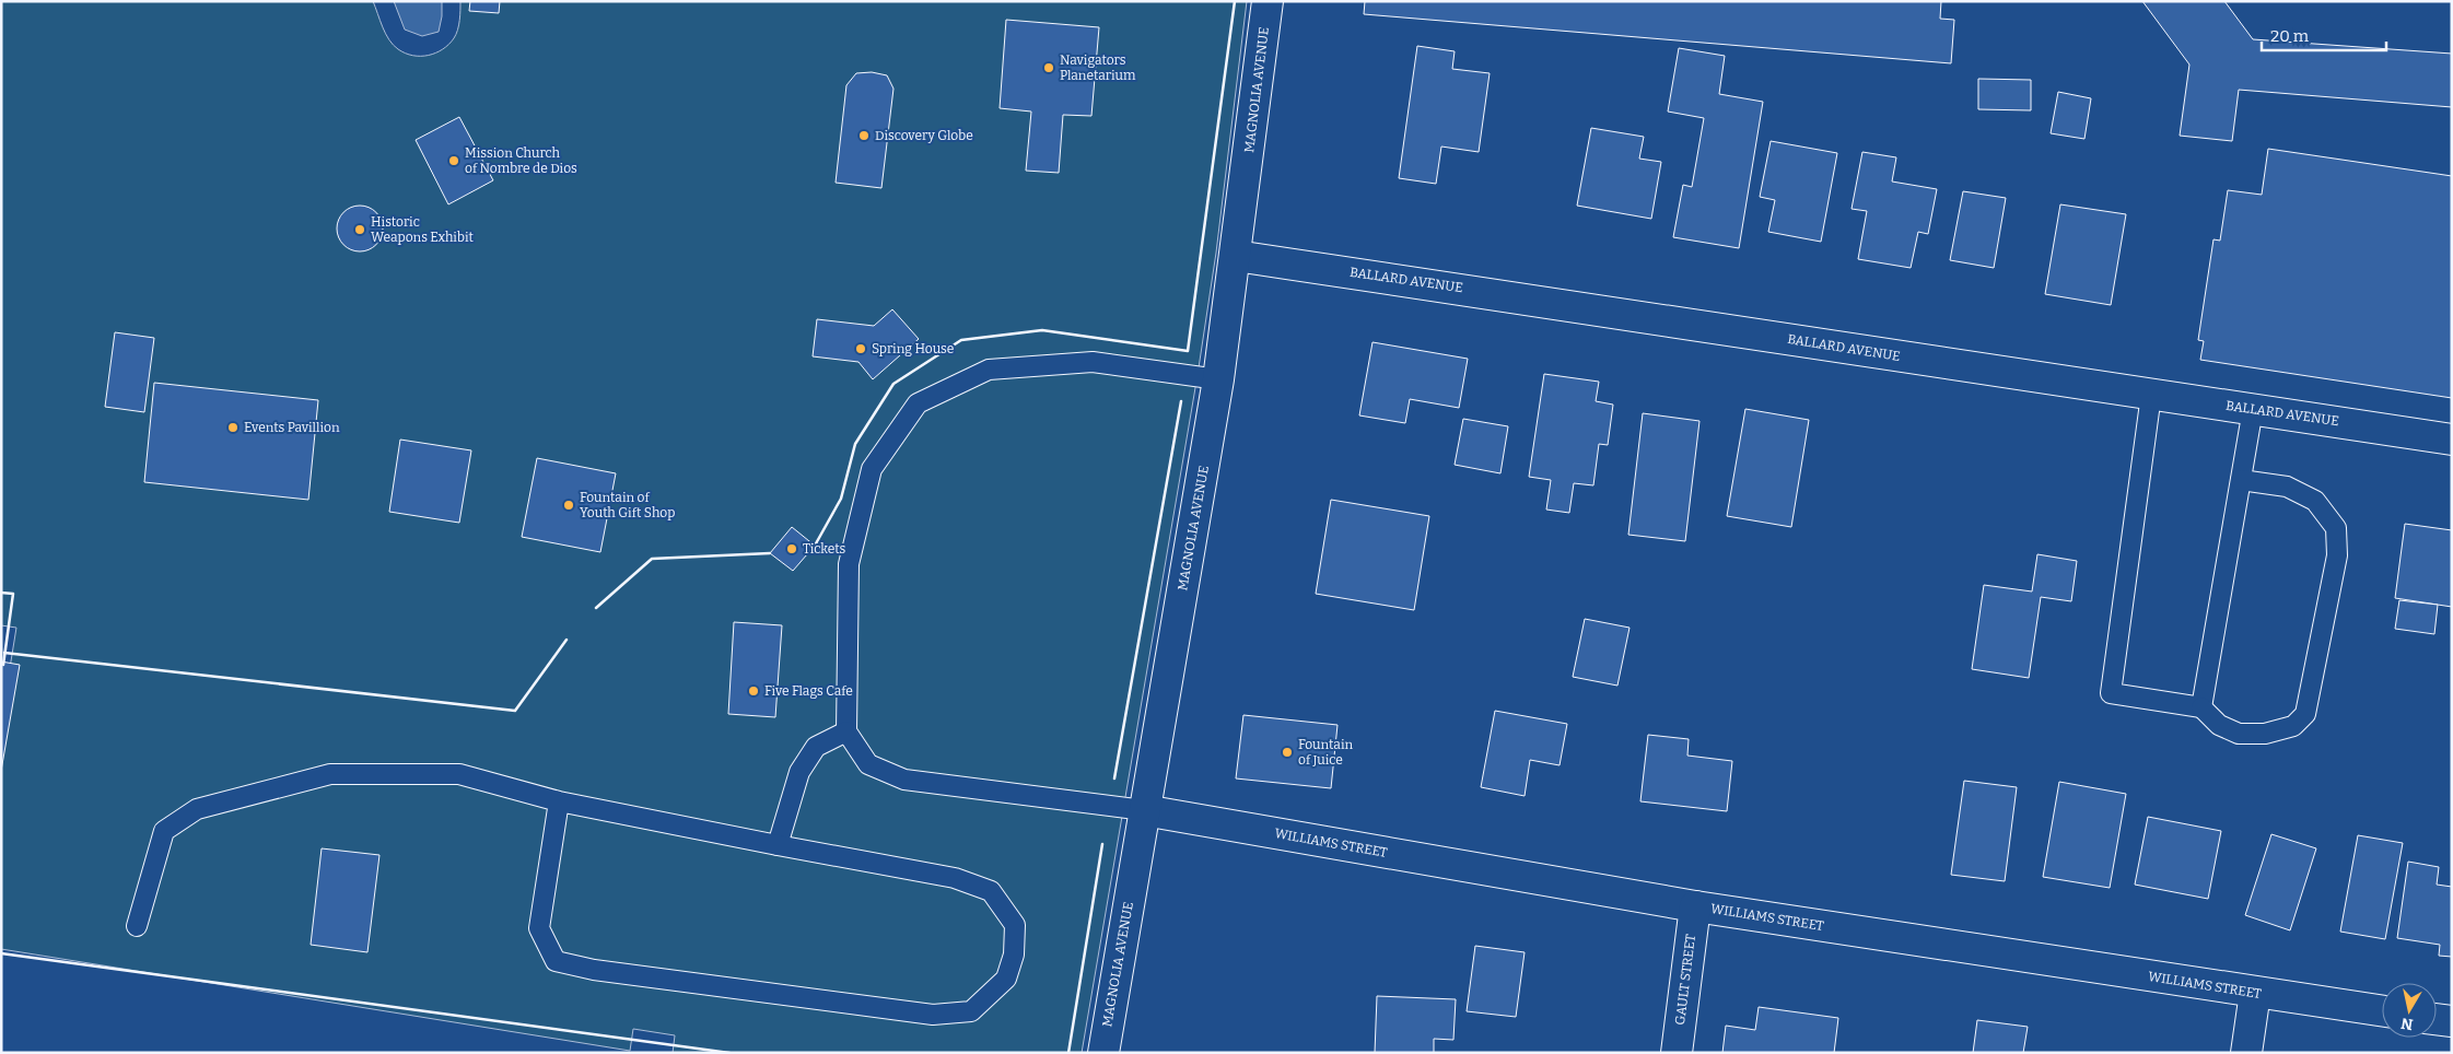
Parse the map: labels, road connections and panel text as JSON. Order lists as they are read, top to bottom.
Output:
{
  "streets": {
    "street": [
      "MAGNOLIA AVENUE",
      "BALLARD AVENUE",
      "WILLIAMS STREET",
      "GAULT STREET"
    ]
  },
  "crossings": [
    ["MAGNOLIA AVENUE", "BALLARD AVENUE"],
    ["MAGNOLIA AVENUE", "WILLIAMS STREET"],
    ["WILLIAMS STREET", "GAULT STREET"]
  ],
  "places": [
    "Navigators Planetarium",
    "Discovery Globe",
    "Mission Church of Nombre de Dios",
    "Historic Weapons Exhibit",
    "Spring House",
    "Events Pavillion",
    "Fountain of Youth Gift Shop",
    "Tickets",
    "Five Flags Cafe",
    "Fountain of Juice"
  ],
  "scale_bar": "20 m",
  "north": "bottom"
}
